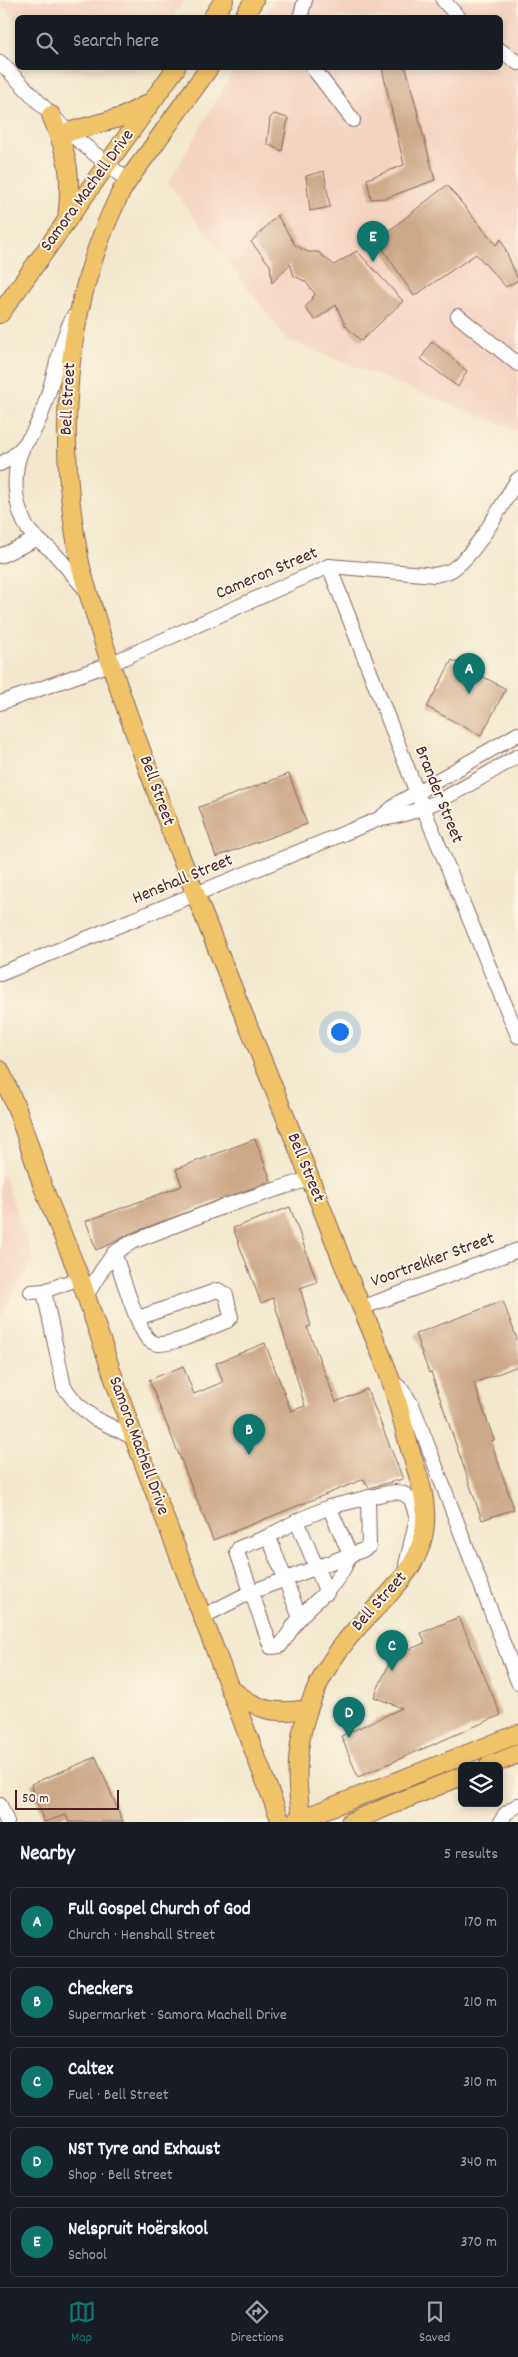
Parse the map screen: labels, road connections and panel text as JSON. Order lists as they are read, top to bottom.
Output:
{
  "streets": {
    "main road": ["Samora Machell Drive", "Bell Street"],
    "street": [
      "Cameron Street",
      "Brander Street",
      "Henshall Street",
      "Voortrekker Street"
    ]
  },
  "crossings": [
    ["Samora Machell Drive", "Bell Street"],
    ["Bell Street", "Cameron Street"],
    ["Bell Street", "Henshall Street"],
    ["Bell Street", "Voortrekker Street"],
    ["Cameron Street", "Brander Street"],
    ["Brander Street", "Henshall Street"]
  ],
  "scale_bar": "50 m",
  "page": {
    "search": "Search here",
    "pins": [
      "E",
      "A",
      "B",
      "C",
      "D"
    ],
    "scale": "50 m",
    "heading": ["Nearby", "5 results"],
    "list": [
      {
        "mark": "A",
        "name": "Full Gospel Church of God",
        "note": "Church · Henshall Street",
        "value": "170 m"
      },
      {
        "mark": "B",
        "name": "Checkers",
        "note": "Supermarket · Samora Machell Drive",
        "value": "210 m"
      },
      {
        "mark": "C",
        "name": "Caltex",
        "note": "Fuel · Bell Street",
        "value": "310 m"
      },
      {
        "mark": "D",
        "name": "NST Tyre and Exhaust",
        "note": "Shop · Bell Street",
        "value": "340 m"
      },
      {
        "mark": "E",
        "name": "Nelspruit Hoërskool",
        "note": "School",
        "value": "370 m"
      }
    ],
    "nav": ["Map", "Directions", "Saved"]
  }
}
